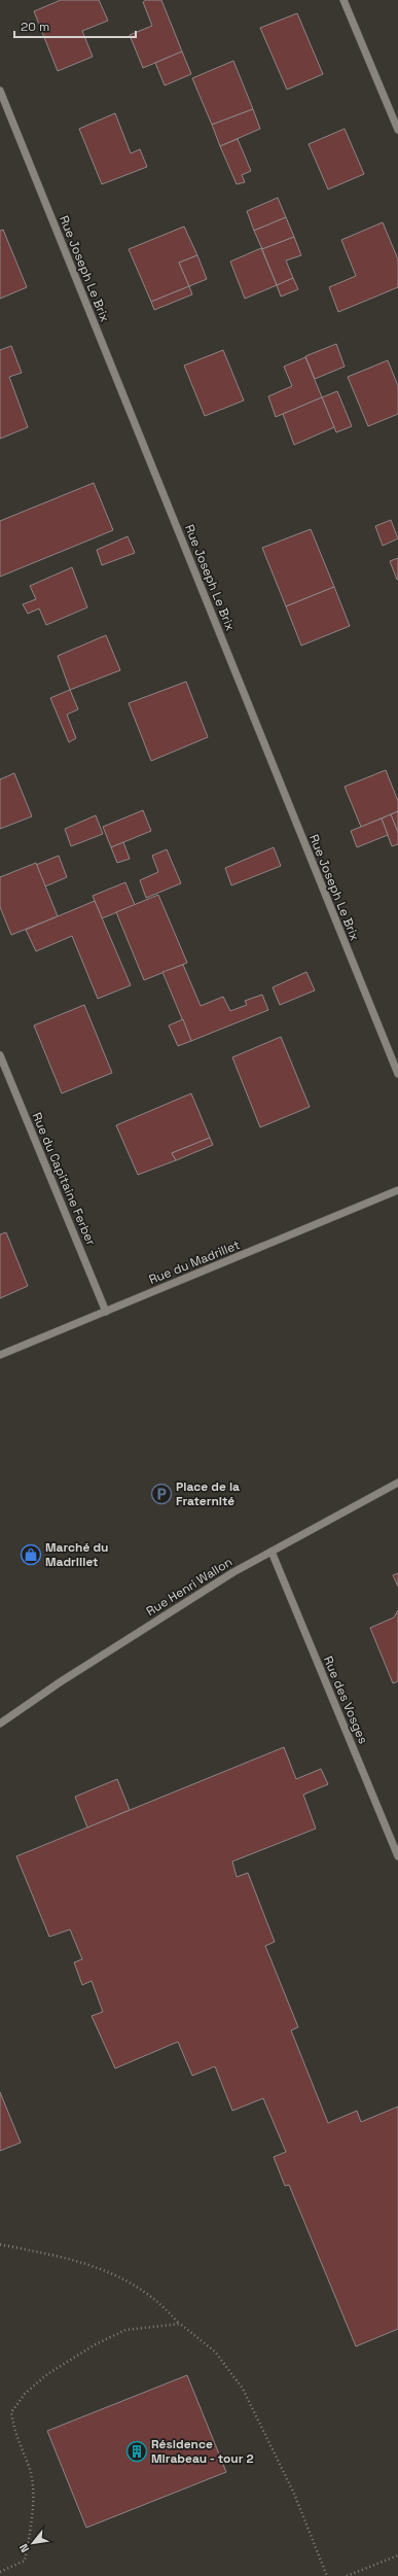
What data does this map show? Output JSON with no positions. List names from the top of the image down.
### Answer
{
  "streets": {
    "street": [
      "Rue Joseph Le Brix",
      "Rue du Capitaine Ferber",
      "Rue du Madrillet",
      "Rue Henri Wallon",
      "Rue des Vosges"
    ]
  },
  "crossings": [
    ["Rue du Capitaine Ferber", "Rue du Madrillet"],
    ["Rue Henri Wallon", "Rue des Vosges"]
  ],
  "places": {
    "parking": ["Place de la Fraternité"],
    "shop": ["Marché du Madrillet"],
    "building": ["Résidence Mirabeau - tour 2"]
  },
  "scale_bar": "20 m",
  "north": "bottom left"
}
